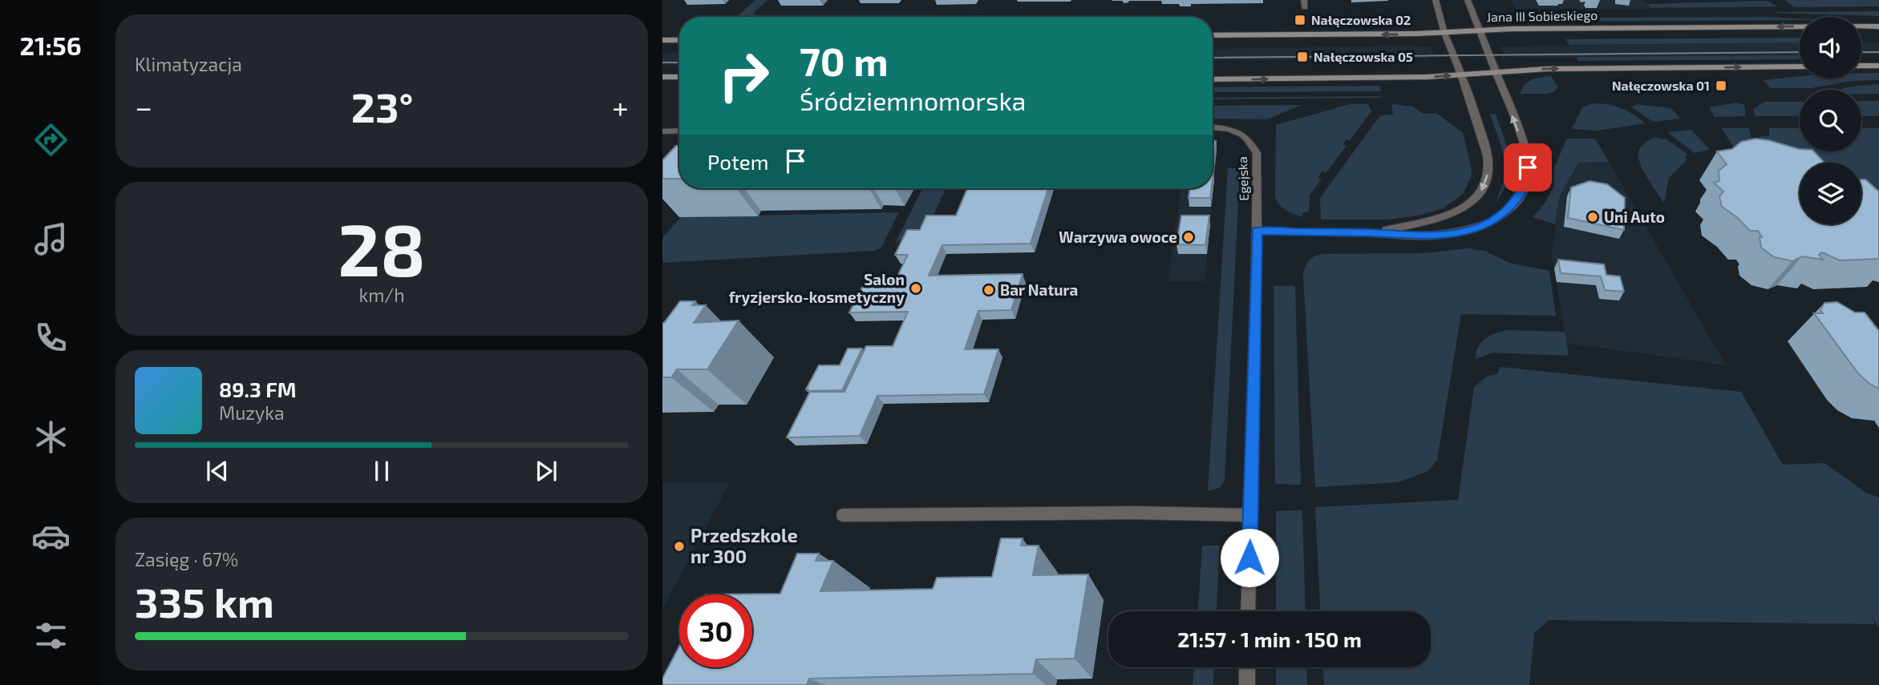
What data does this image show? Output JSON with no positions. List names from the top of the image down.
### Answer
{
  "streets": {
    "main road": ["Jana III Sobieskiego"],
    "street": ["Egejska"]
  },
  "places": {
    "transit": ["Nałęczowska 02", "Nałęczowska 05", "Nałęczowska 01"],
    "other": [
      "Uni Auto",
      "Warzywa owoce",
      "Salon fryzjersko-kosmetyczny",
      "Bar Natura",
      "Przedszkole nr 300"
    ]
  },
  "page": {
    "tabs": "21:56",
    "tile": [
      "Klimatyzacja",
      ["28", "km/h"],
      ["Zasięg · 67%", "335 km"]
    ],
    "turn": ["70 m", "Śródziemnomorska"],
    "heat": ["−", "23°", "+"],
    "then": "Potem",
    "song": ["89.3 FM", "Muzyka"],
    "limit": "30",
    "trip": "21:57 · 1 min · 150 m"
  }
}
